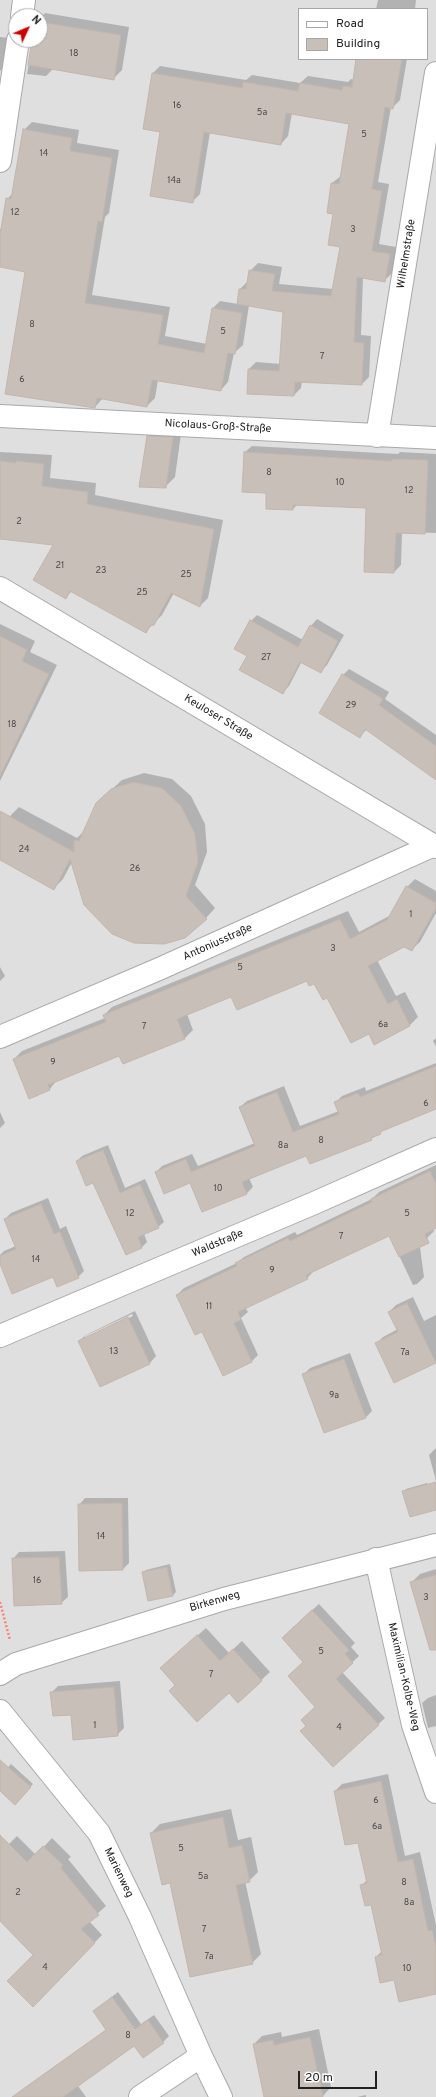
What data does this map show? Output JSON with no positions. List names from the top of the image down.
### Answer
{
  "streets": {
    "street": [
      "Wilhelmstraße",
      "Nicolaus-Groß-Straße",
      "Keuloser Straße",
      "Antoniusstraße",
      "Waldstraße",
      "Birkenweg",
      "Maximilian-Kolbe-Weg",
      "Marienweg"
    ]
  },
  "crossings": [
    ["Wilhelmstraße", "Nicolaus-Groß-Straße"],
    ["Keuloser Straße", "Antoniusstraße"],
    ["Birkenweg", "Maximilian-Kolbe-Weg"]
  ],
  "house_numbers": [
    "18",
    "16",
    "5a",
    "5",
    "14",
    "14a",
    "12",
    "3",
    "8",
    "5",
    "7",
    "6",
    "8",
    "10",
    "12",
    "2",
    "21",
    "23",
    "25",
    "25",
    "27",
    "29",
    "18",
    "24",
    "26",
    "1",
    "3",
    "5",
    "6a",
    "7",
    "9",
    "6",
    "8",
    "8a",
    "10",
    "12",
    "5",
    "7",
    "14",
    "9",
    "11",
    "13",
    "7a",
    "9a",
    "14",
    "16",
    "3",
    "5",
    "7",
    "1",
    "4",
    "6",
    "6a",
    "5",
    "5a",
    "8",
    "2",
    "8a",
    "7",
    "7a",
    "4",
    "10",
    "8"
  ],
  "legend": ["Road", "Building"],
  "scale_bar": "20 m",
  "north": "top right"
}
